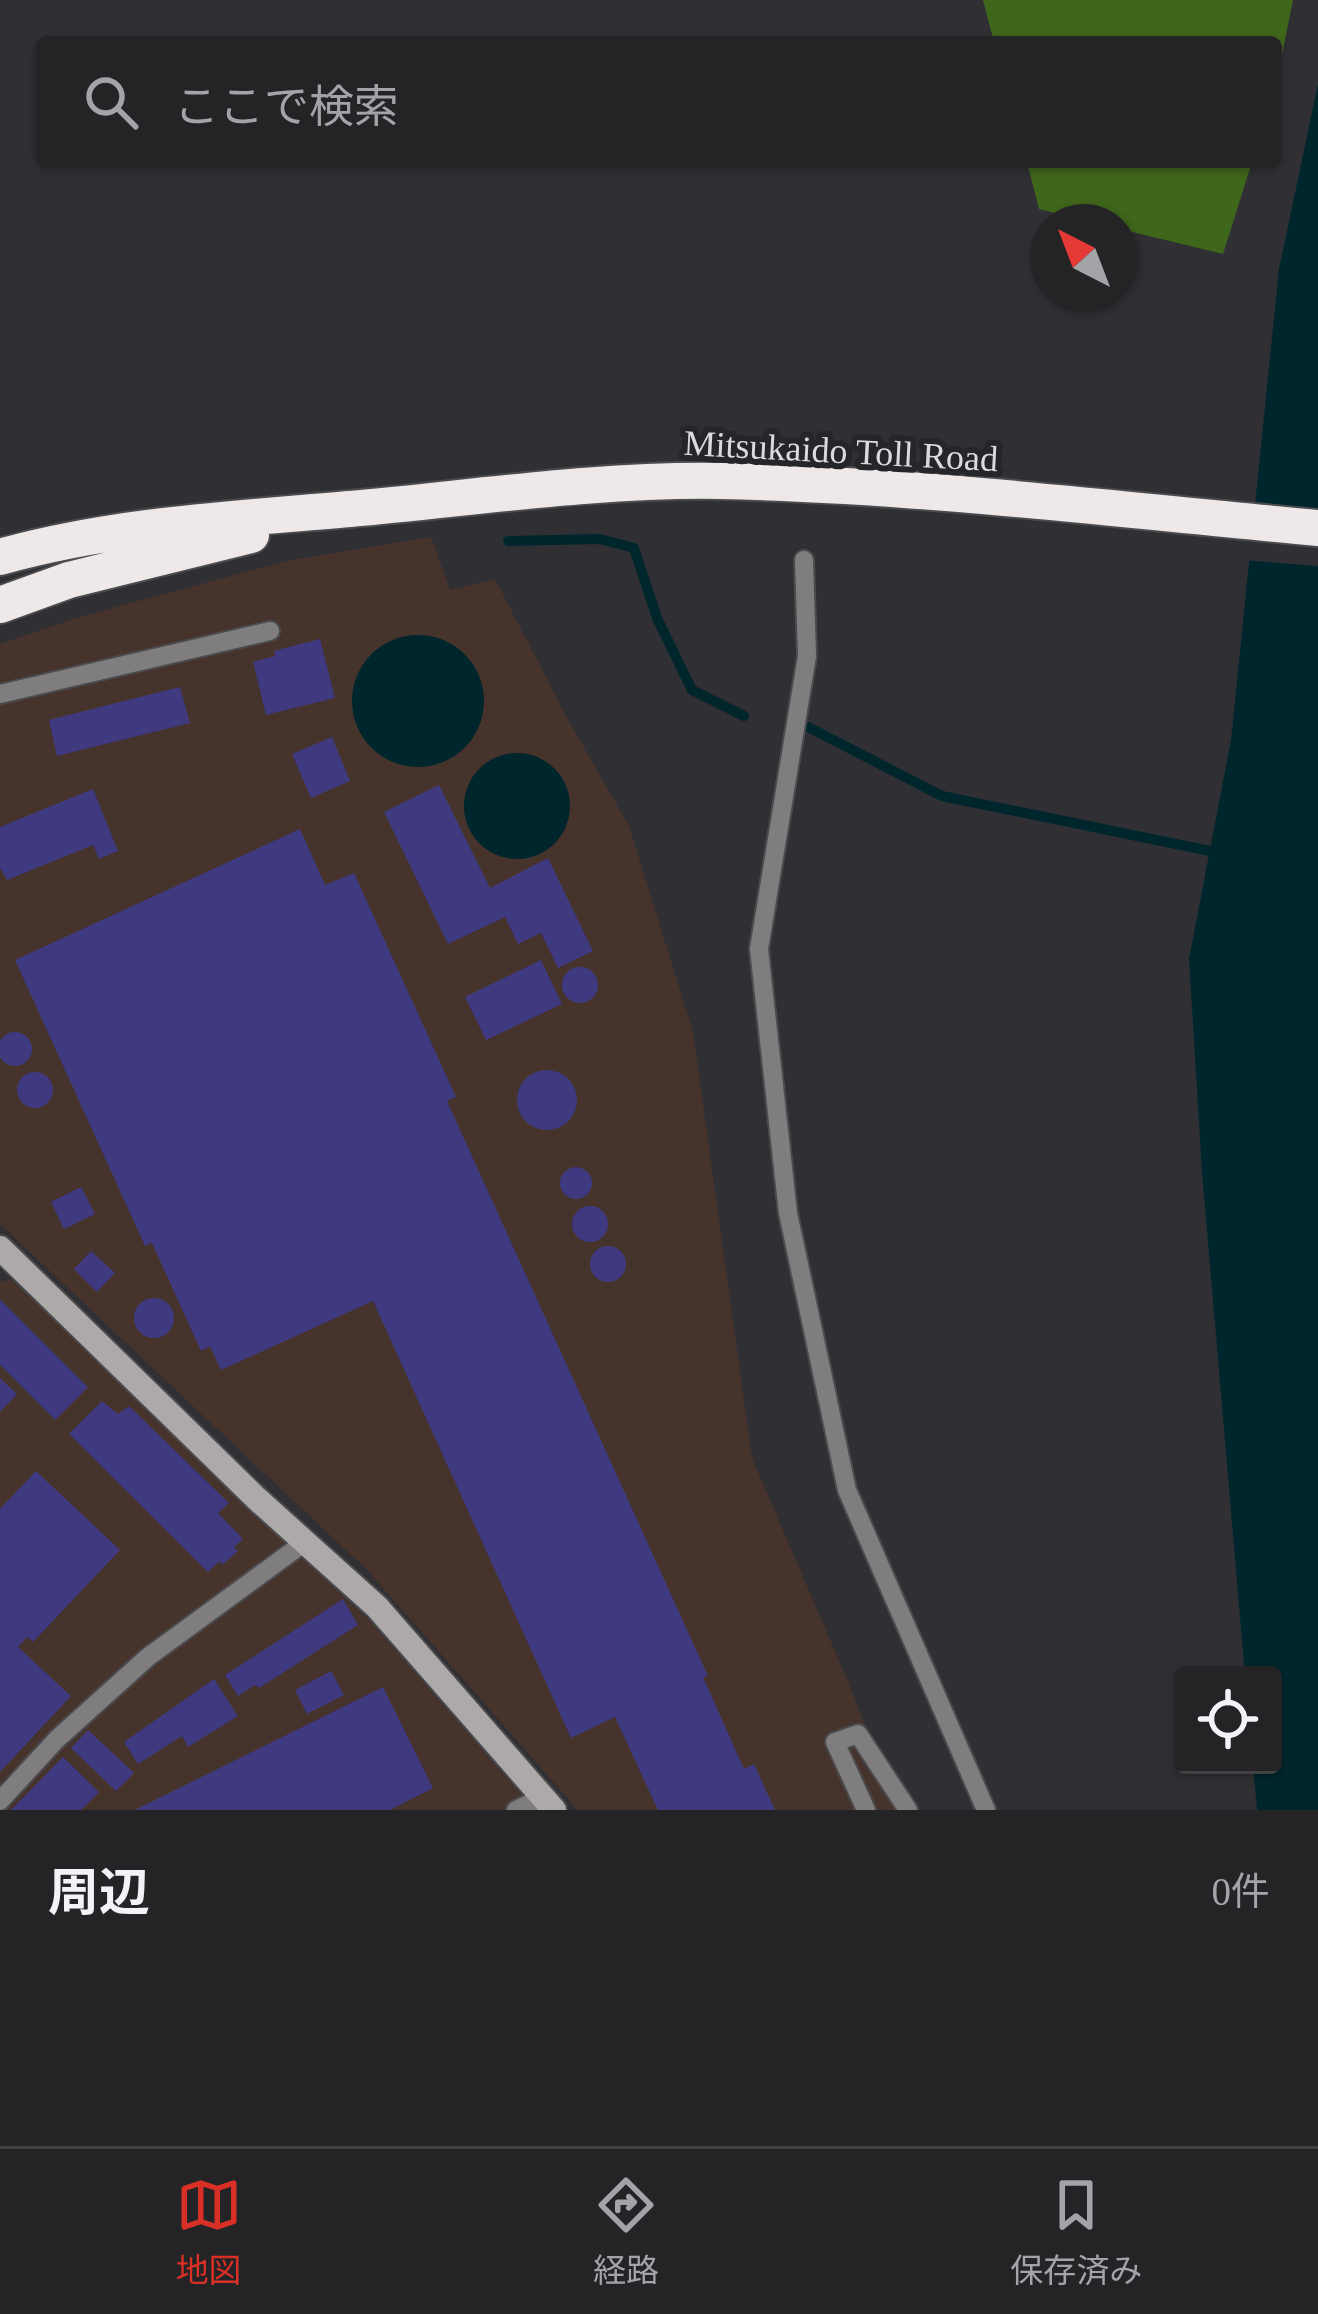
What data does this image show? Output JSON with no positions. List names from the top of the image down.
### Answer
{
  "streets": {
    "highway": ["Mitsukaido Toll Road"]
  },
  "north": "top left",
  "page": {
    "search": "ここで検索",
    "heading": ["周辺", "0件"],
    "nav": ["地図", "経路", "保存済み"]
  }
}
